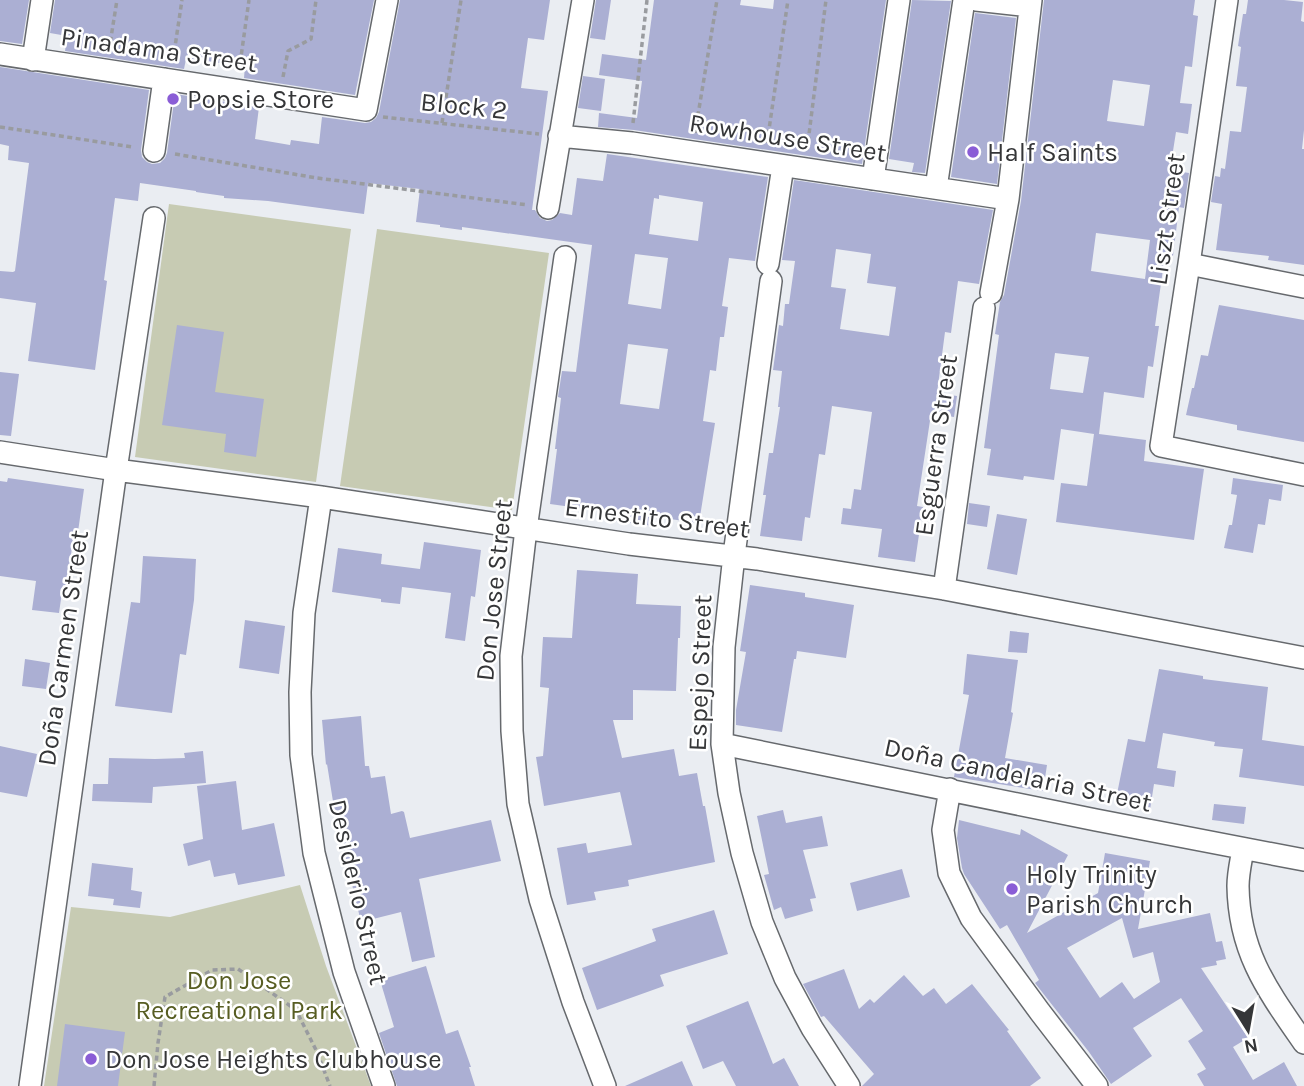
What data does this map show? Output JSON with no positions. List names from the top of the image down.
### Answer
{
  "streets": {
    "street": [
      "Pinadama Street",
      "Rowhouse Street",
      "Liszt Street",
      "Esguerra Street",
      "Ernestito Street",
      "Don Jose Street",
      "Doña Carmen Street",
      "Espejo Street",
      "Doña Candelaria Street",
      "Desiderio Street"
    ],
    "path": ["Block 2"]
  },
  "crossings": [
    ["Pinadama Street", "Block 2"],
    ["Block 2", "Rowhouse Street"],
    ["Rowhouse Street", "Esguerra Street"],
    ["Rowhouse Street", "Espejo Street"],
    ["Esguerra Street", "Ernestito Street"],
    ["Ernestito Street", "Don Jose Street"],
    ["Ernestito Street", "Doña Carmen Street"],
    ["Ernestito Street", "Espejo Street"],
    ["Ernestito Street", "Desiderio Street"],
    ["Espejo Street", "Doña Candelaria Street"]
  ],
  "parks": ["Don Jose Recreational Park"],
  "places": [
    "Popsie Store",
    "Half Saints",
    "Holy Trinity Parish Church",
    "Don Jose Heights Clubhouse"
  ],
  "north": "bottom"
}
